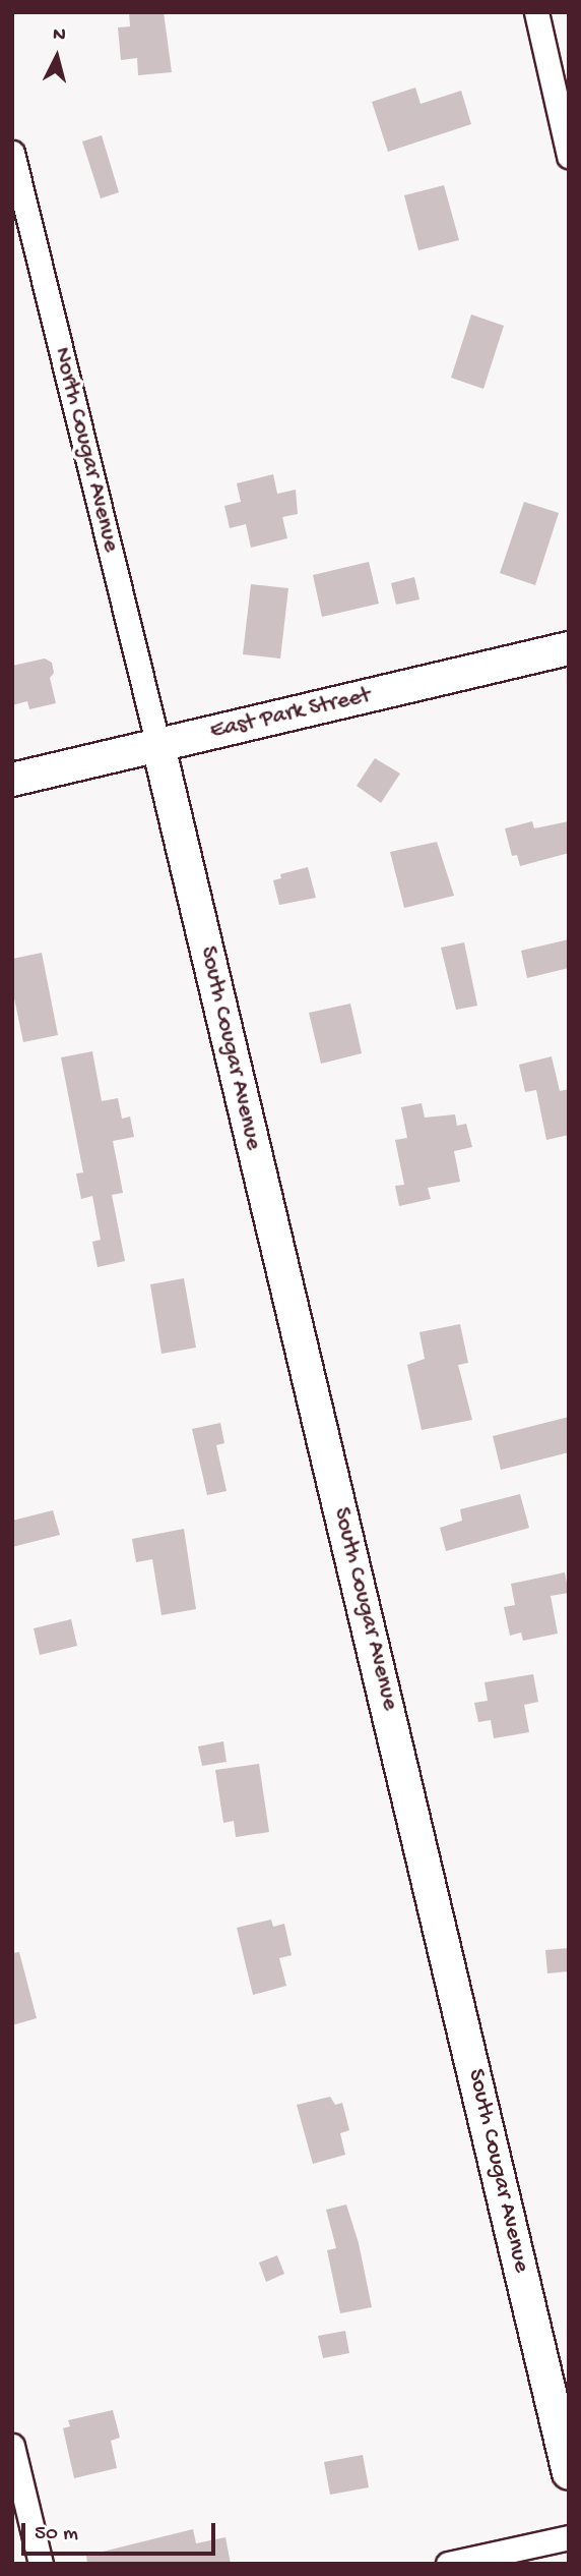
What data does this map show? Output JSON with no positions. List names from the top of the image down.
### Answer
{
  "streets": {
    "street": ["North Cougar Avenue", "East Park Street", "South Cougar Avenue"]
  },
  "crossings": [
    ["North Cougar Avenue", "East Park Street"],
    ["North Cougar Avenue", "South Cougar Avenue"],
    ["East Park Street", "South Cougar Avenue"]
  ],
  "scale_bar": "50 m",
  "north": "top"
}
